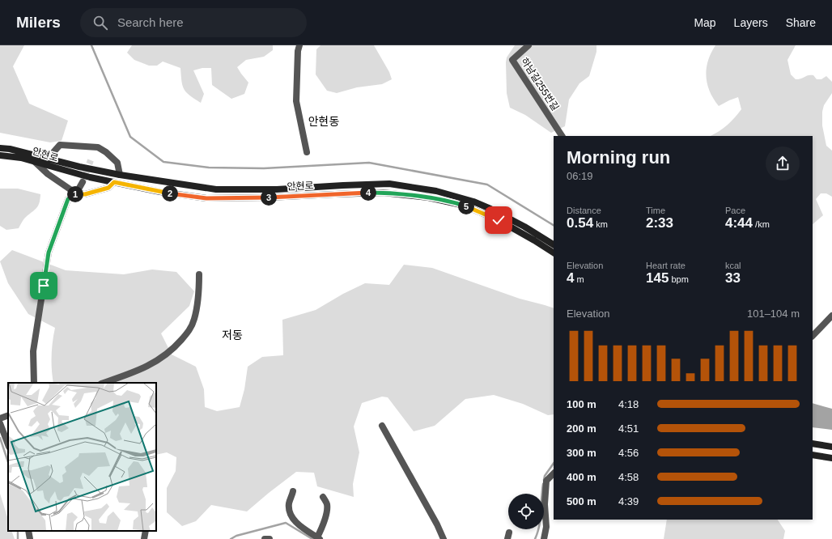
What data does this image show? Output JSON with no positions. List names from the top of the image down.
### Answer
{
  "streets": {
    "street": ["하남길255번길", "안현로"]
  },
  "districts": ["안현동", "저동"],
  "page": {
    "header": "Milers",
    "search": "Search here",
    "nav": ["Map", "Layers", "Share"],
    "heading": ["Morning run", "06:19"],
    "pins": [
      "4",
      "2",
      "1",
      "3",
      "5"
    ],
    "stats": [
      ["Distance", "0.54 km"],
      ["Time", "2:33"],
      ["Pace", "4:44 /km"],
      ["Elevation", "4 m"],
      ["Heart rate", "145 bpm"],
      ["kcal", "33"]
    ],
    "chart": ["Elevation", "101–104 m"],
    "list": [
      {
        "name": "100 m",
        "note": "4:18"
      },
      {
        "name": "200 m",
        "note": "4:51"
      },
      {
        "name": "300 m",
        "note": "4:56"
      },
      {
        "name": "400 m",
        "note": "4:58"
      },
      {
        "name": "500 m",
        "note": "4:39"
      }
    ]
  }
}
